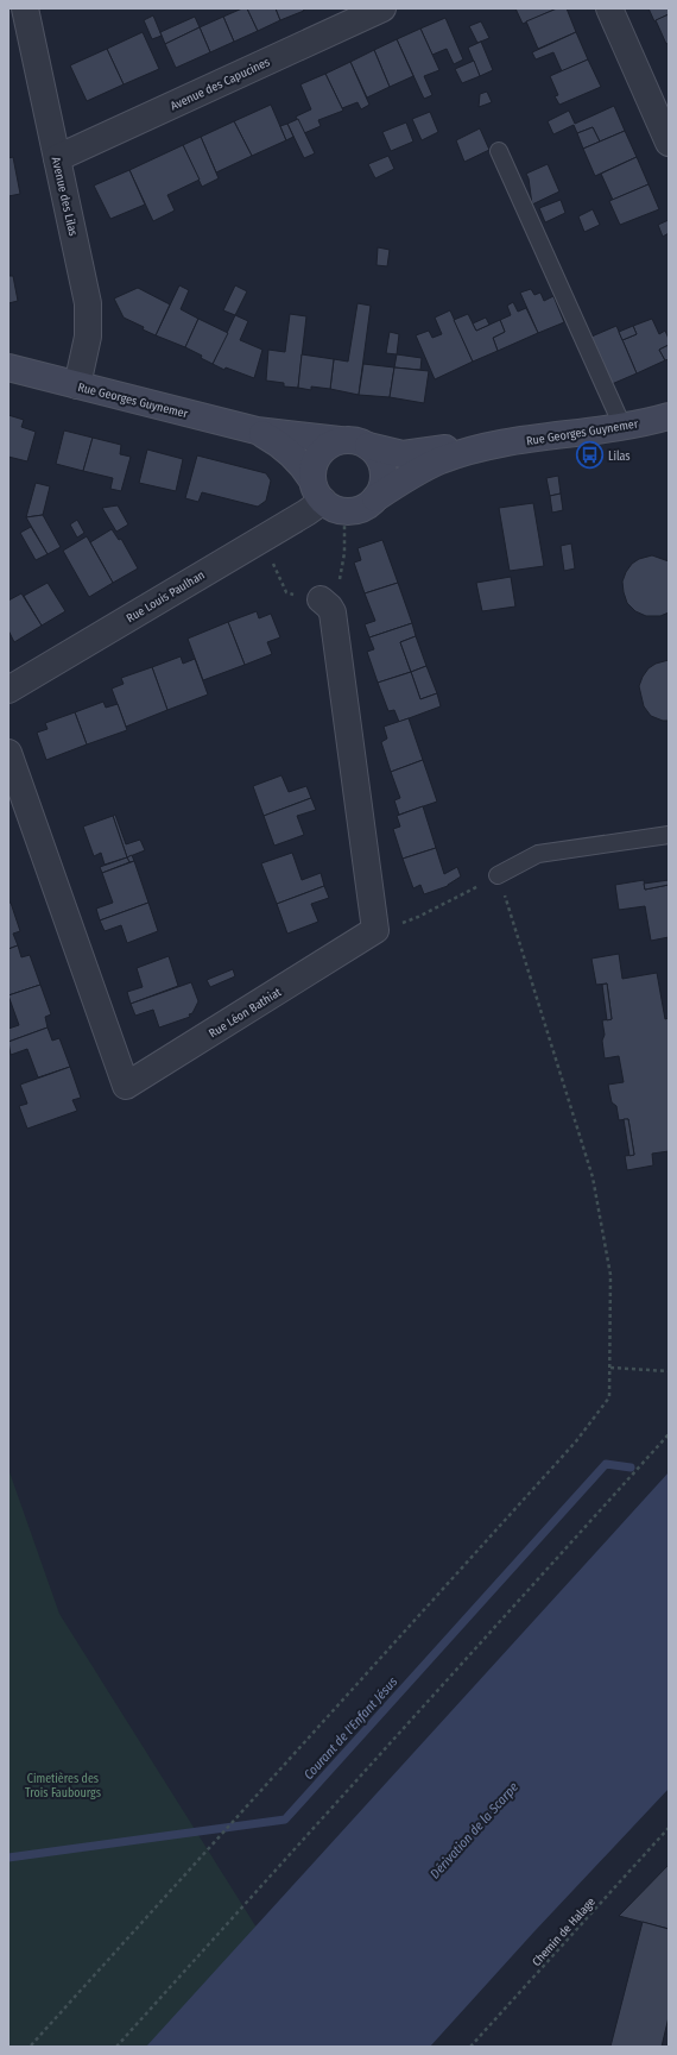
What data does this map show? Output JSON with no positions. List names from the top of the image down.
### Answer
{
  "streets": {
    "main road": ["Rue Georges Guynemer"],
    "street": [
      "Avenue des Capucines",
      "Avenue des Lilas",
      "Rue Louis Paulhan",
      "Rue Léon Bathiat"
    ],
    "path": ["Chemin de Halage"]
  },
  "crossings": [
    ["Avenue des Capucines", "Avenue des Lilas"],
    ["Avenue des Lilas", "Rue Georges Guynemer"],
    ["Rue Georges Guynemer", "Rue Louis Paulhan"]
  ],
  "water": ["Courant de l'Enfant Jésus", "Dérivation de la Scarpe"],
  "parks": ["Cimetières des Trois Faubourgs"],
  "places": {
    "bus stop": ["Lilas"]
  }
}
